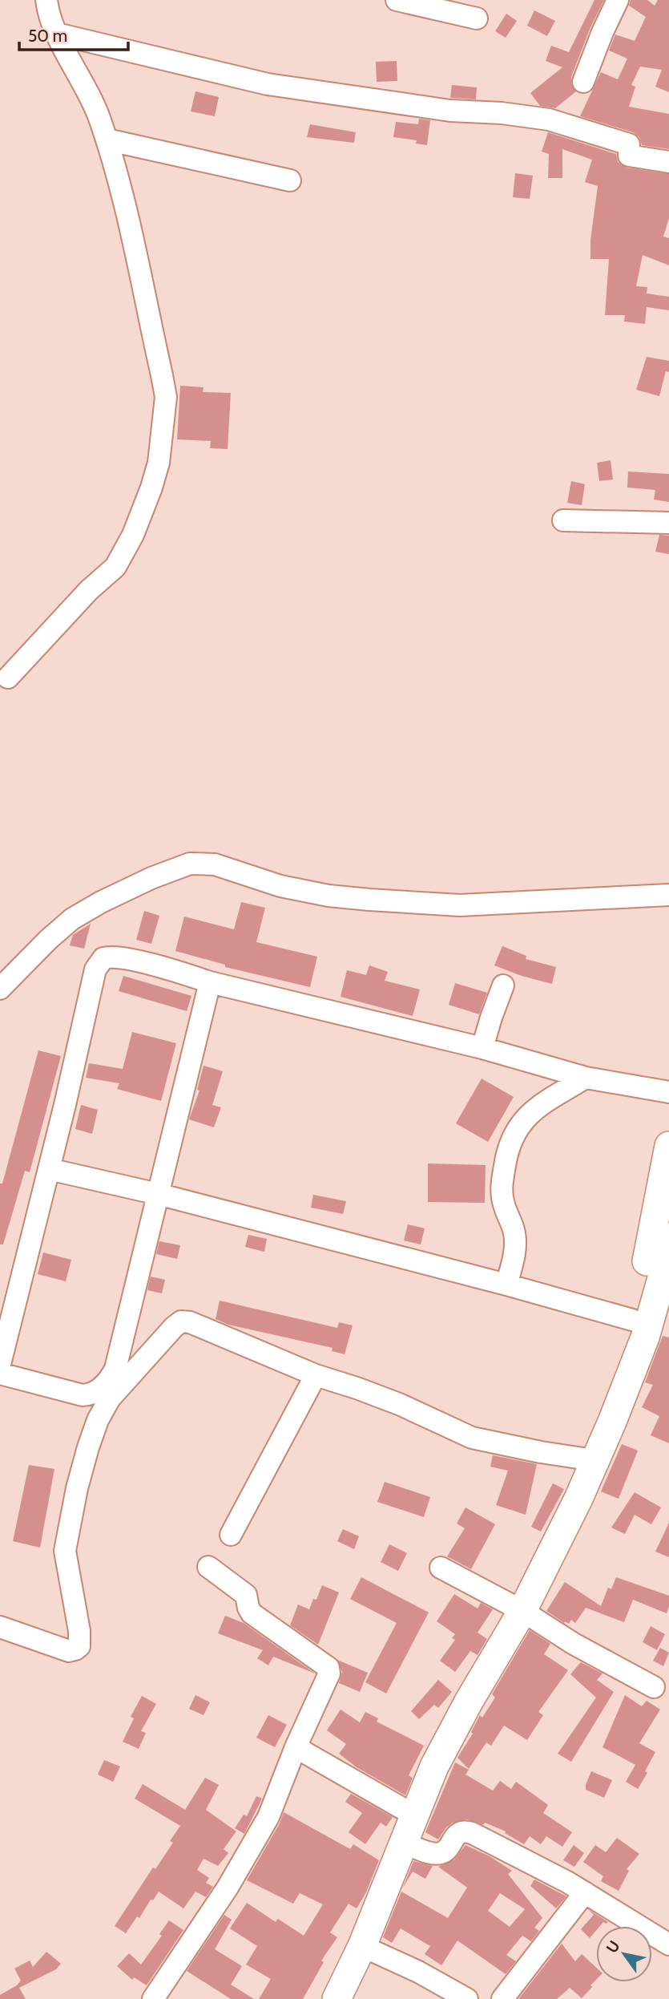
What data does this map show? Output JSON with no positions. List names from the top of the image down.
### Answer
{
  "scale_bar": "50 m",
  "north": "top left"
}
